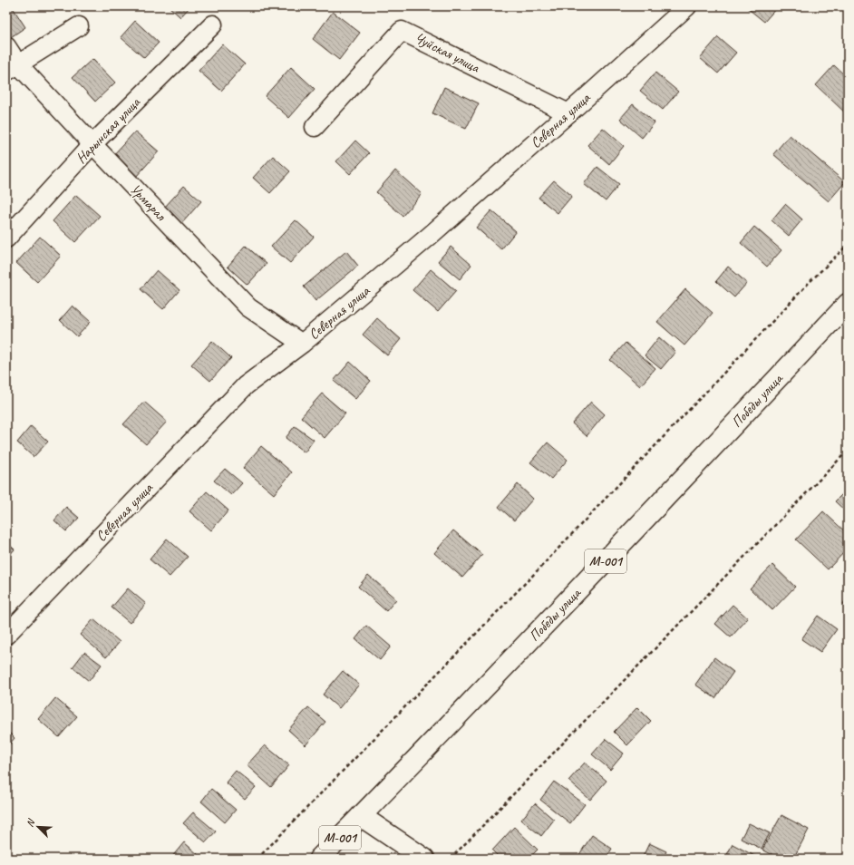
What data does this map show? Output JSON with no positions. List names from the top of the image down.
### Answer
{
  "streets": {
    "main road": ["Победы улица", "М-001"],
    "street": [
      "Чуйская улица",
      "Северная улица",
      "Нарынская улица",
      "Урмарал"
    ]
  },
  "crossings": [
    ["Чуйская улица", "Северная улица"],
    ["Северная улица", "Урмарал"],
    ["Нарынская улица", "Урмарал"]
  ],
  "north": "top left"
}
